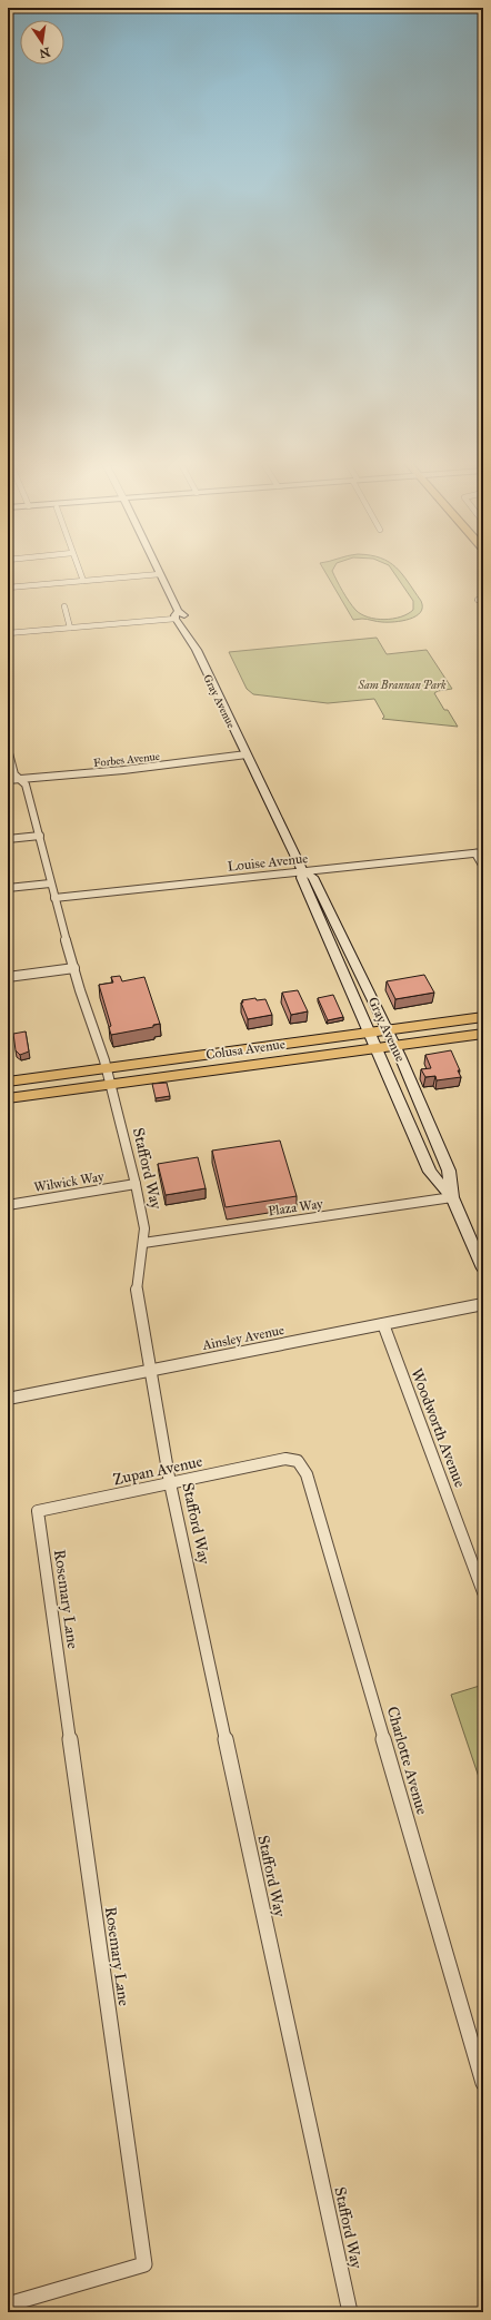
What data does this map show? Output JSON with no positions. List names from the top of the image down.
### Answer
{
  "streets": {
    "highway": ["Colusa Avenue"],
    "main road": ["Gray Avenue"],
    "street": [
      "Forbes Avenue",
      "Louise Avenue",
      "Stafford Way",
      "Wilwick Way",
      "Plaza Way",
      "Ainsley Avenue",
      "Woodworth Avenue",
      "Zupan Avenue",
      "Rosemary Lane",
      "Charlotte Avenue"
    ]
  },
  "crossings": [
    ["Gray Avenue", "Forbes Avenue"],
    ["Gray Avenue", "Louise Avenue"],
    ["Gray Avenue", "Colusa Avenue"],
    ["Gray Avenue", "Plaza Way"],
    ["Forbes Avenue", "Stafford Way"],
    ["Louise Avenue", "Stafford Way"],
    ["Colusa Avenue", "Stafford Way"],
    ["Stafford Way", "Wilwick Way"],
    ["Stafford Way", "Plaza Way"],
    ["Stafford Way", "Ainsley Avenue"],
    ["Stafford Way", "Zupan Avenue"],
    ["Ainsley Avenue", "Woodworth Avenue"],
    ["Zupan Avenue", "Rosemary Lane"],
    ["Zupan Avenue", "Charlotte Avenue"]
  ],
  "parks": ["Sam Brannan Park"],
  "north": "bottom"
}
